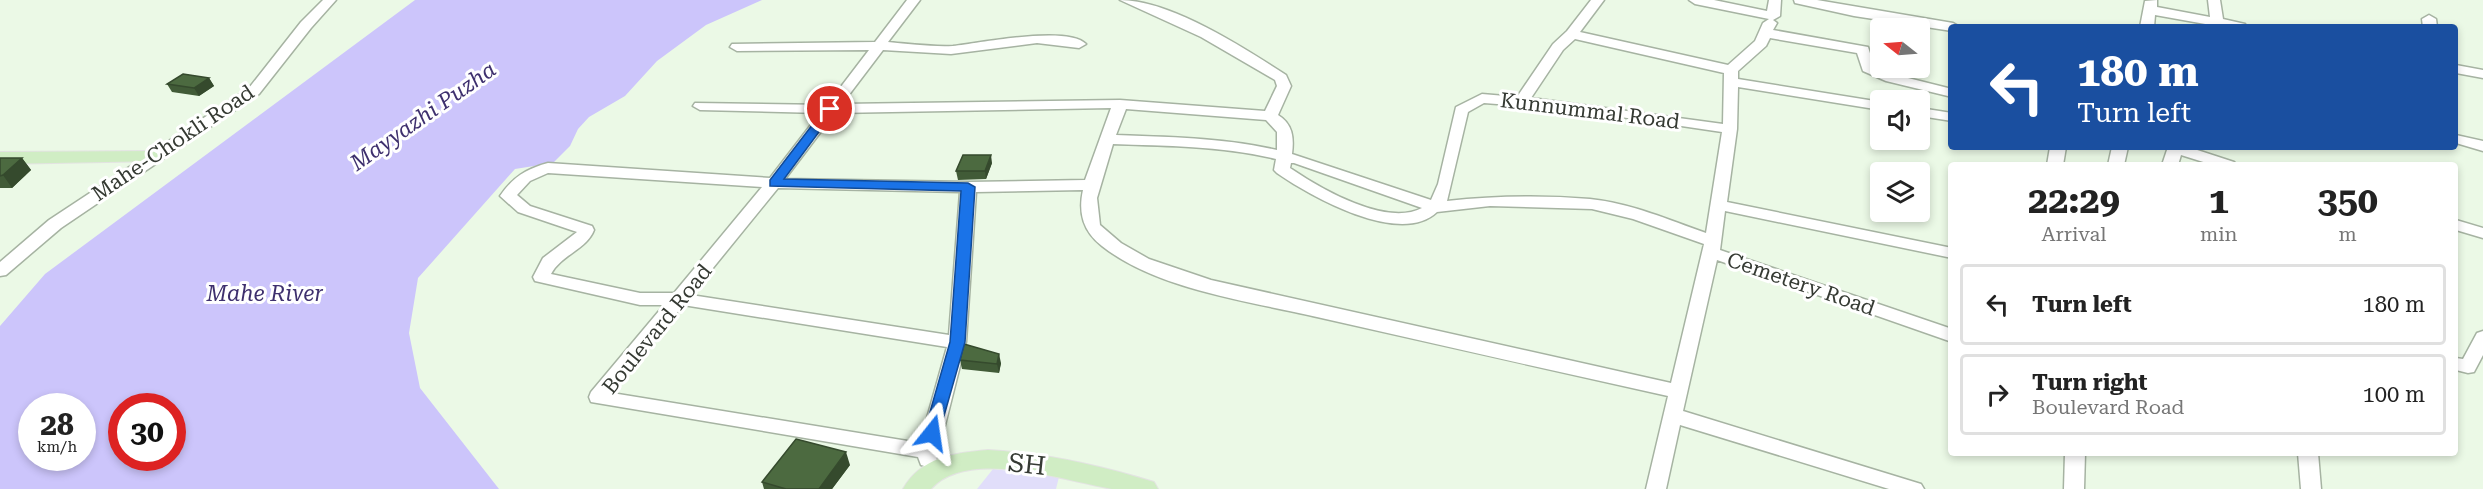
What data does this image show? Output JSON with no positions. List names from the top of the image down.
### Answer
{
  "streets": {
    "main road": ["SH"],
    "street": [
      "Kunnummal Road",
      "Mahe-Chokli Road",
      "Cemetery Road",
      "Boulevard Road"
    ]
  },
  "crossings": [
    ["Boulevard Road", "SH"]
  ],
  "water": ["Mayyazhi Puzha", "Mahe River"],
  "north": "left",
  "page": {
    "turn": ["180 m", "Turn left"],
    "eta": [
      "22:29",
      "Arrival",
      "1",
      "min",
      "350",
      "m"
    ],
    "list": [
      {
        "name": "Turn left",
        "value": "180 m"
      },
      {
        "name": "Turn right",
        "note": "Boulevard Road",
        "value": "100 m"
      }
    ],
    "speed": "28 km/h",
    "limit": "30"
  }
}
